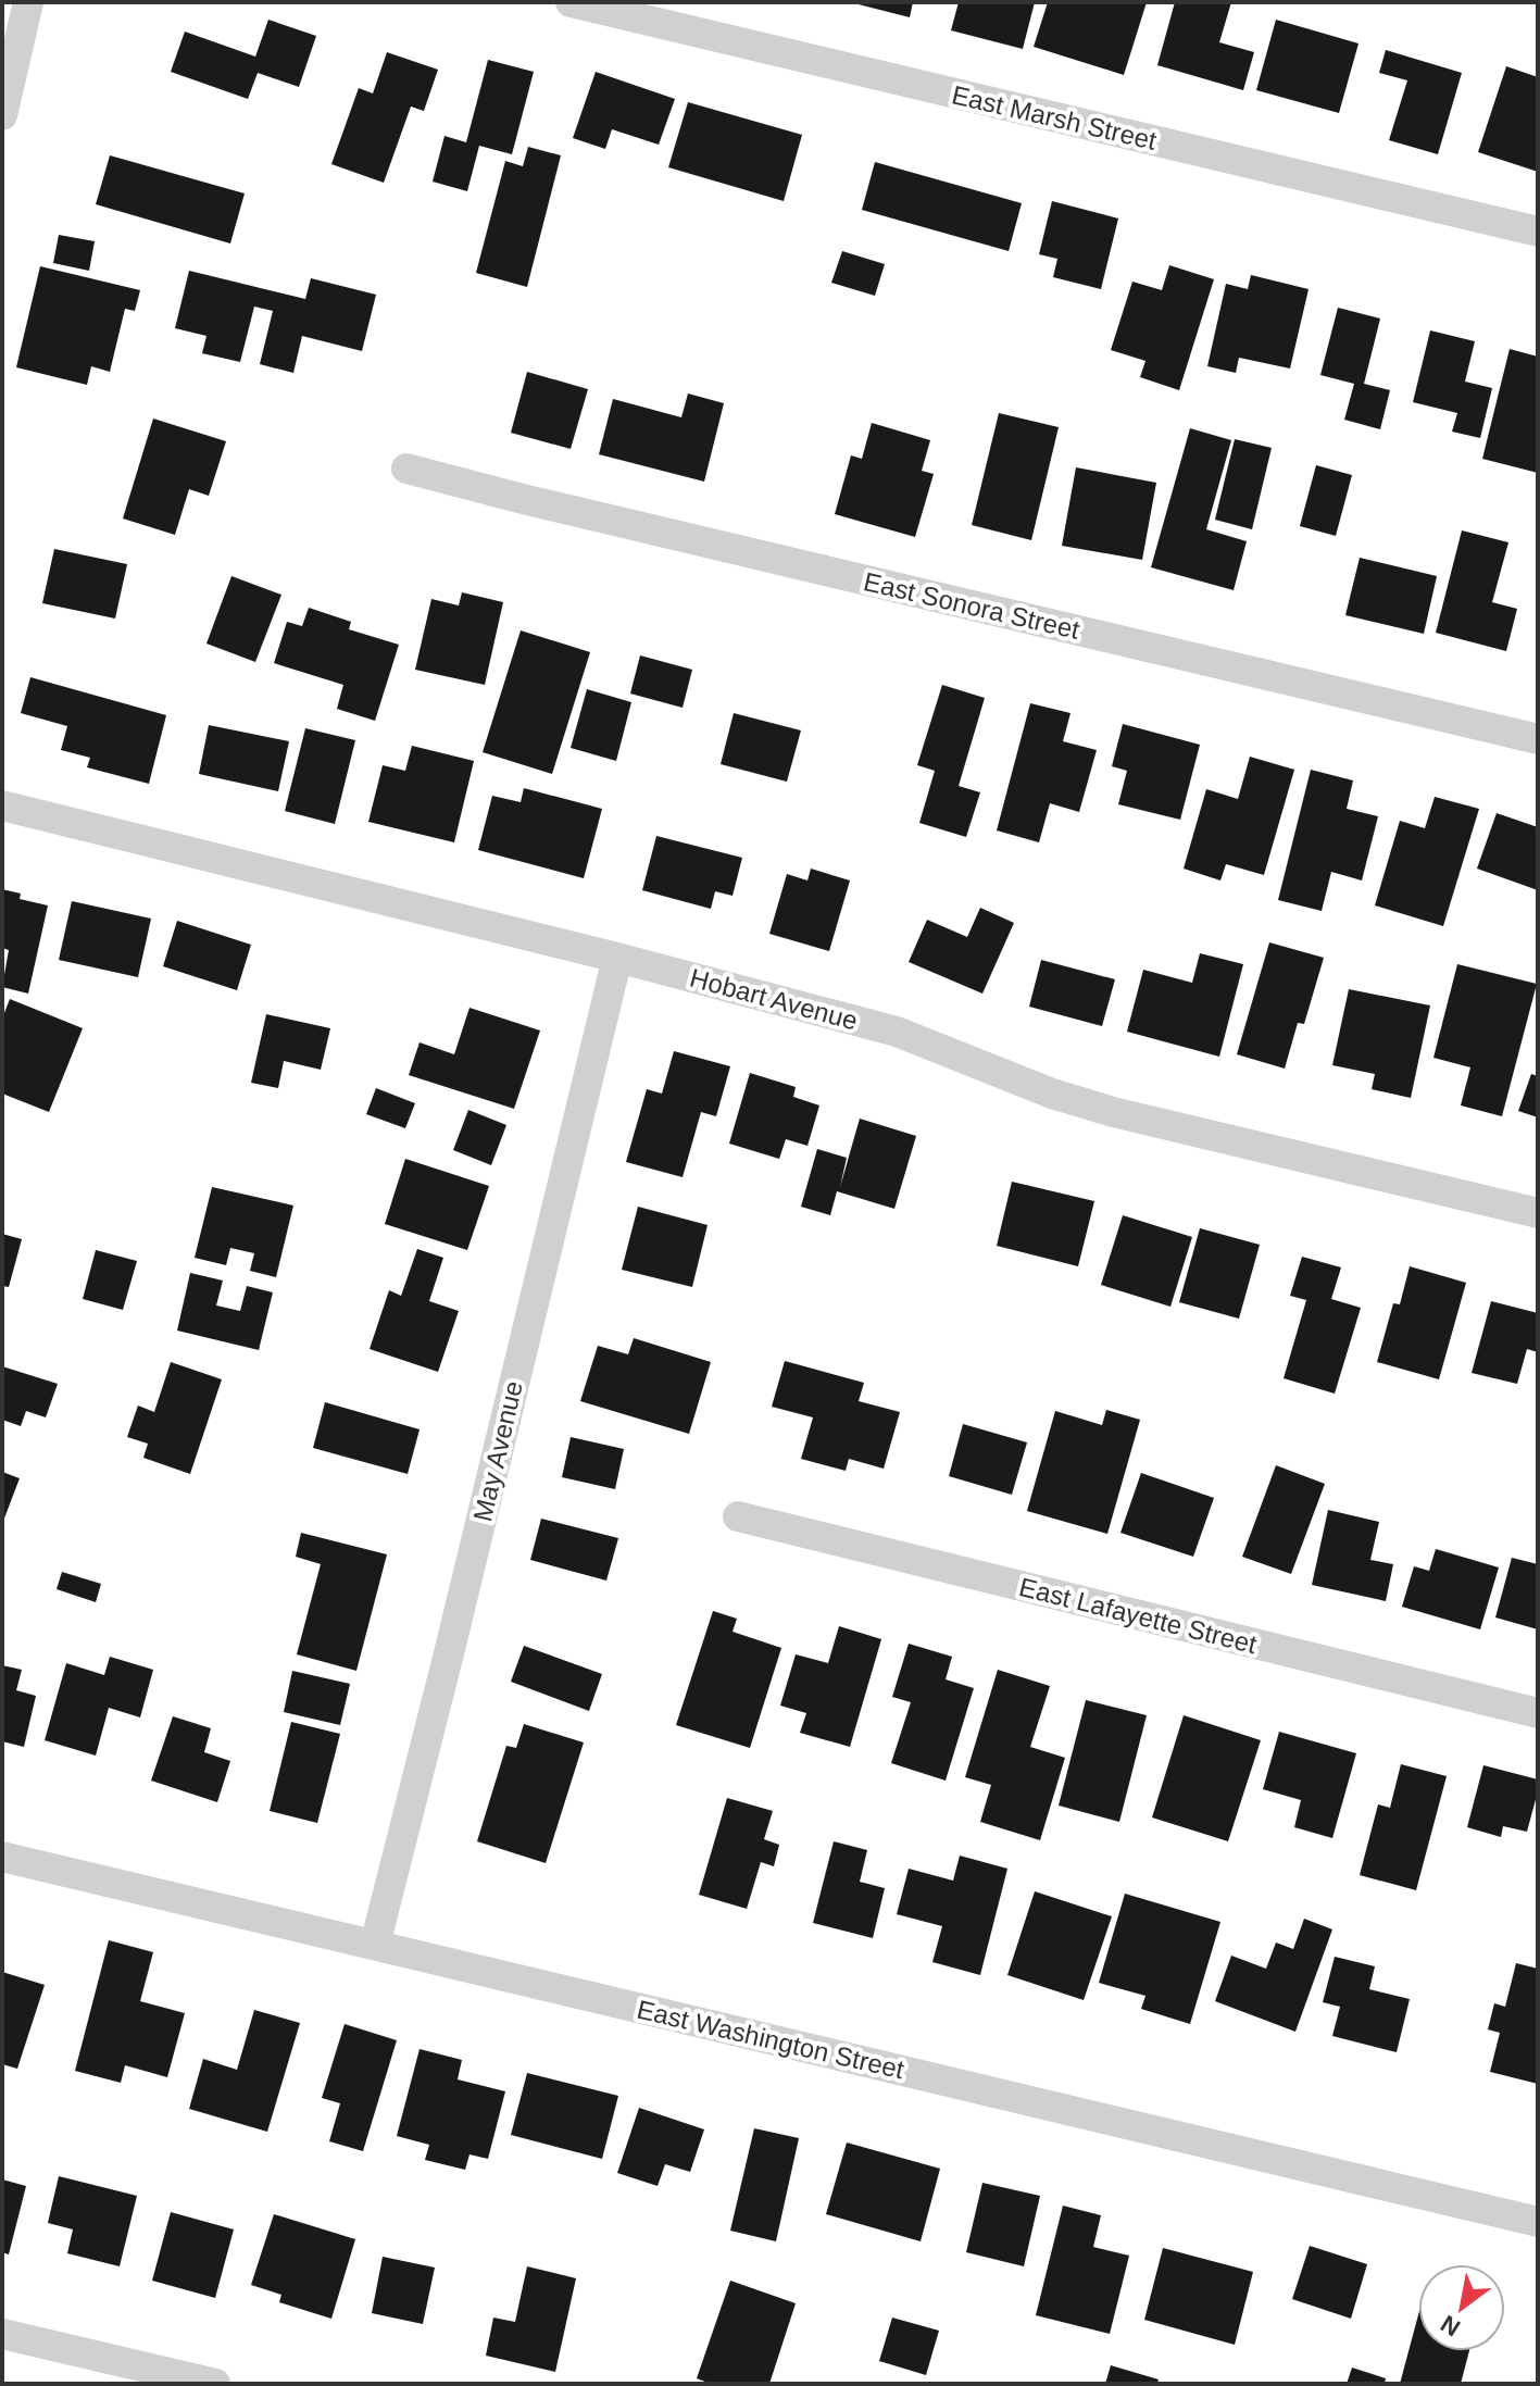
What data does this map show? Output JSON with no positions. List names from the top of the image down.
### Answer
{
  "streets": {
    "street": [
      "East Marsh Street",
      "East Sonora Street",
      "Hobart Avenue",
      "May Avenue",
      "East Lafayette Street",
      "East Washington Street"
    ]
  },
  "crossings": [
    ["Hobart Avenue", "May Avenue"],
    ["May Avenue", "East Washington Street"]
  ],
  "north": "bottom left"
}
